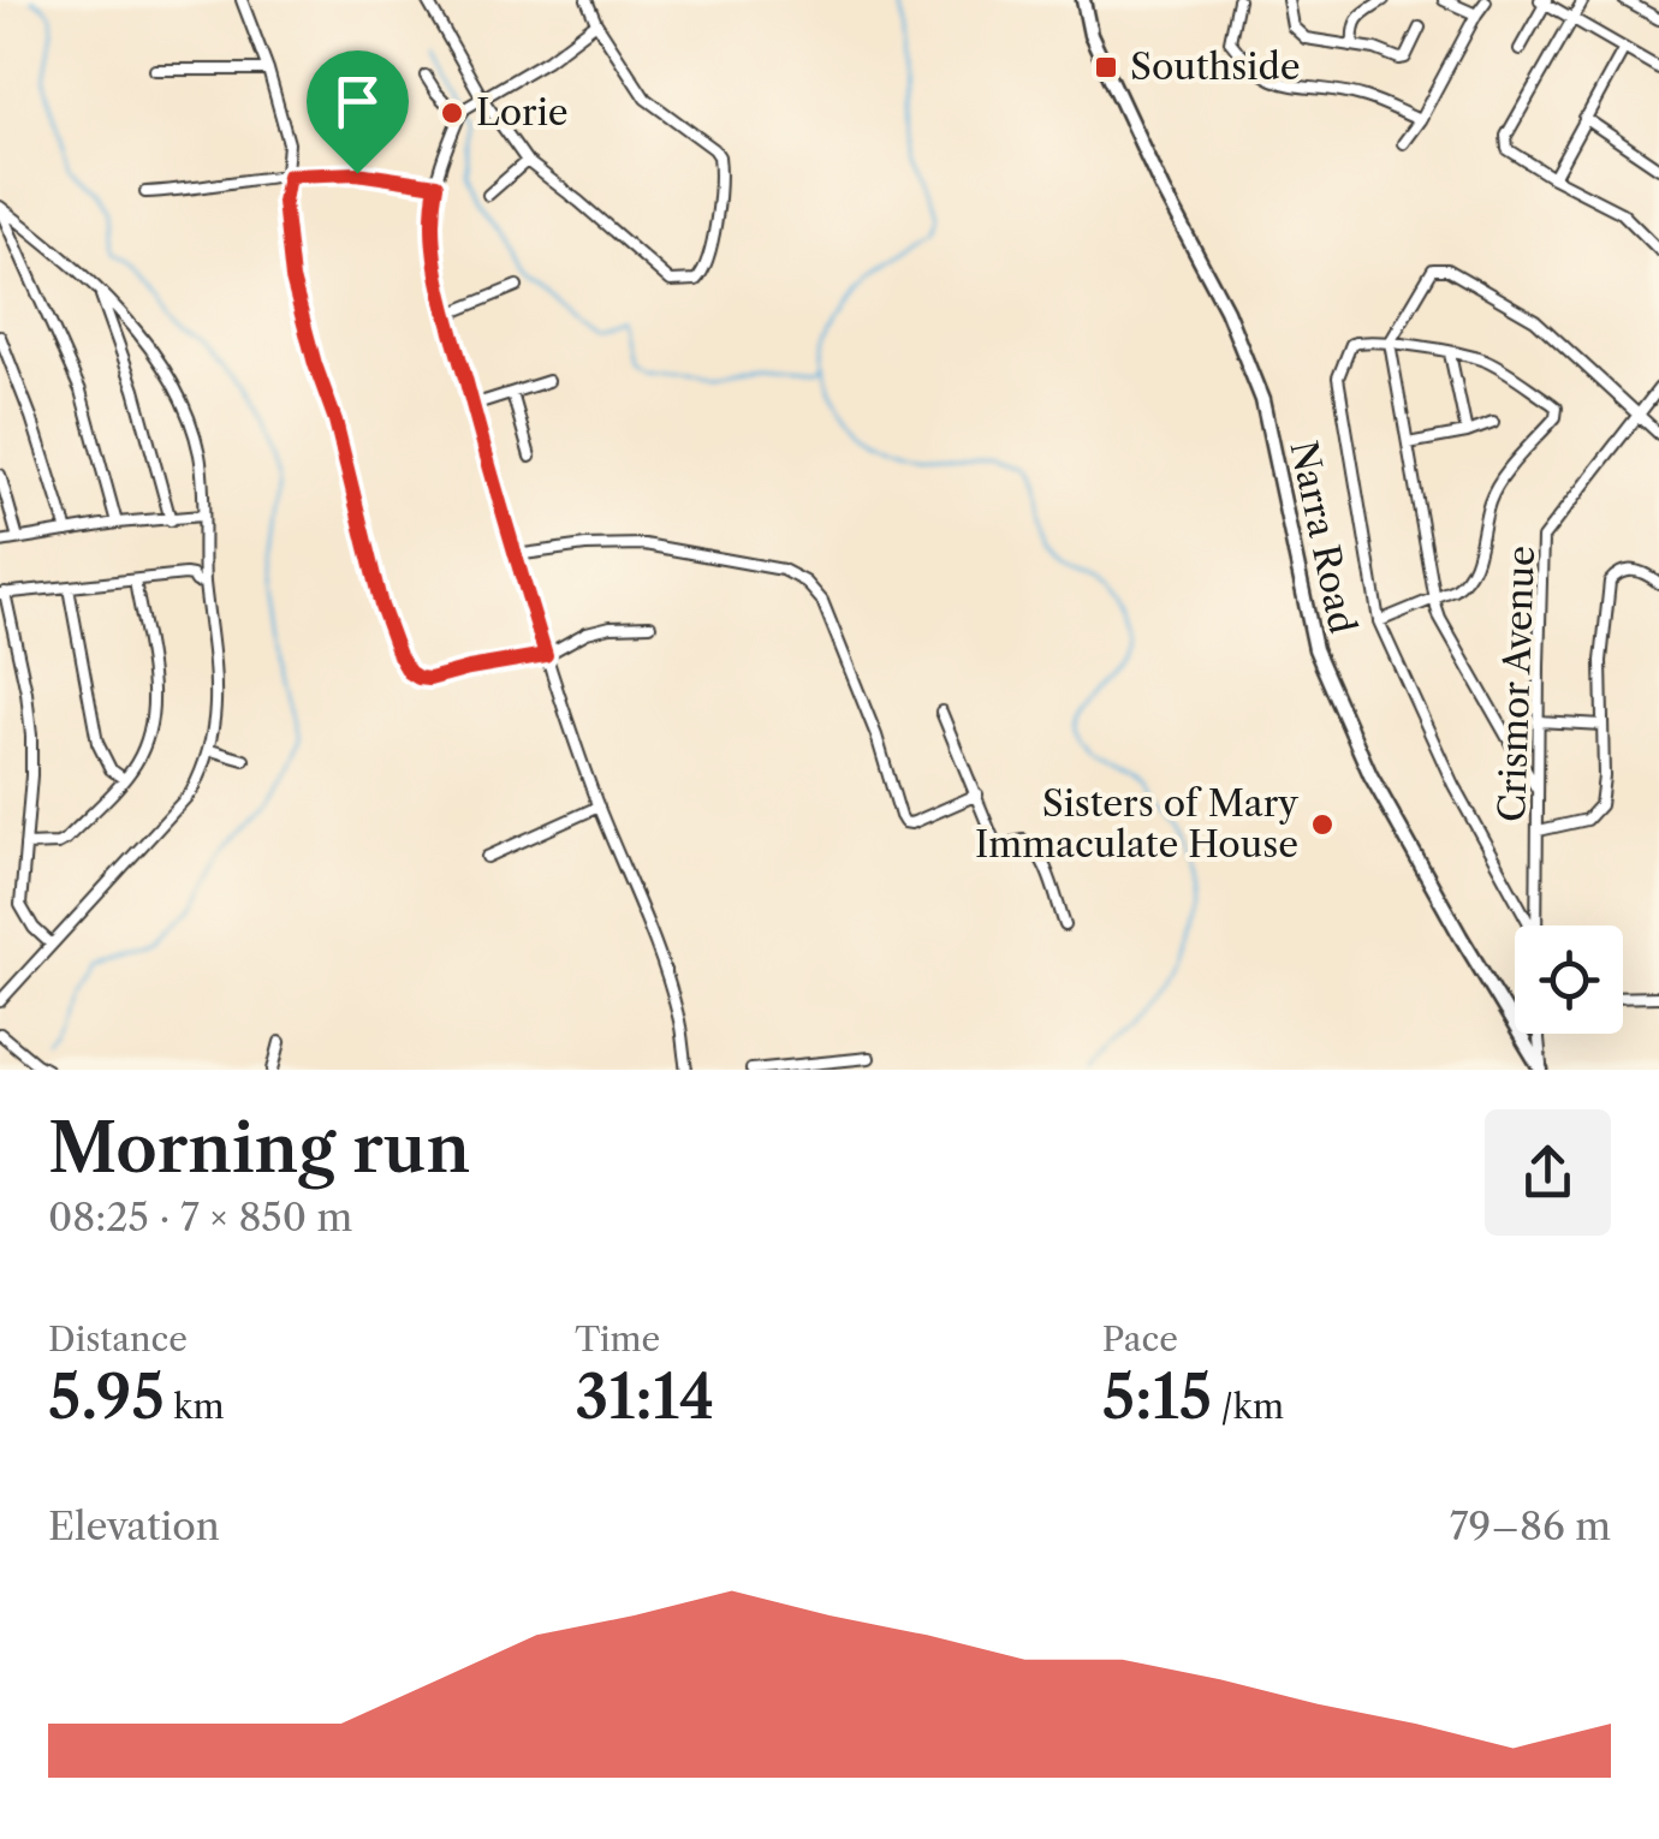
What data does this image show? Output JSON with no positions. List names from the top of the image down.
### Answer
{
  "streets": {
    "street": ["Narra Road", "Crismor Avenue"]
  },
  "places": {
    "transit": ["Southside"],
    "other": ["Lorie", "Sisters of Mary Immaculate House"]
  },
  "page": {
    "heading": ["Morning run", "08:25 · 7 × 850 m"],
    "stats": [
      ["Distance", "5.95 km"],
      ["Time", "31:14"],
      ["Pace", "5:15 /km"]
    ],
    "chart": ["Elevation", "79–86 m"]
  }
}
